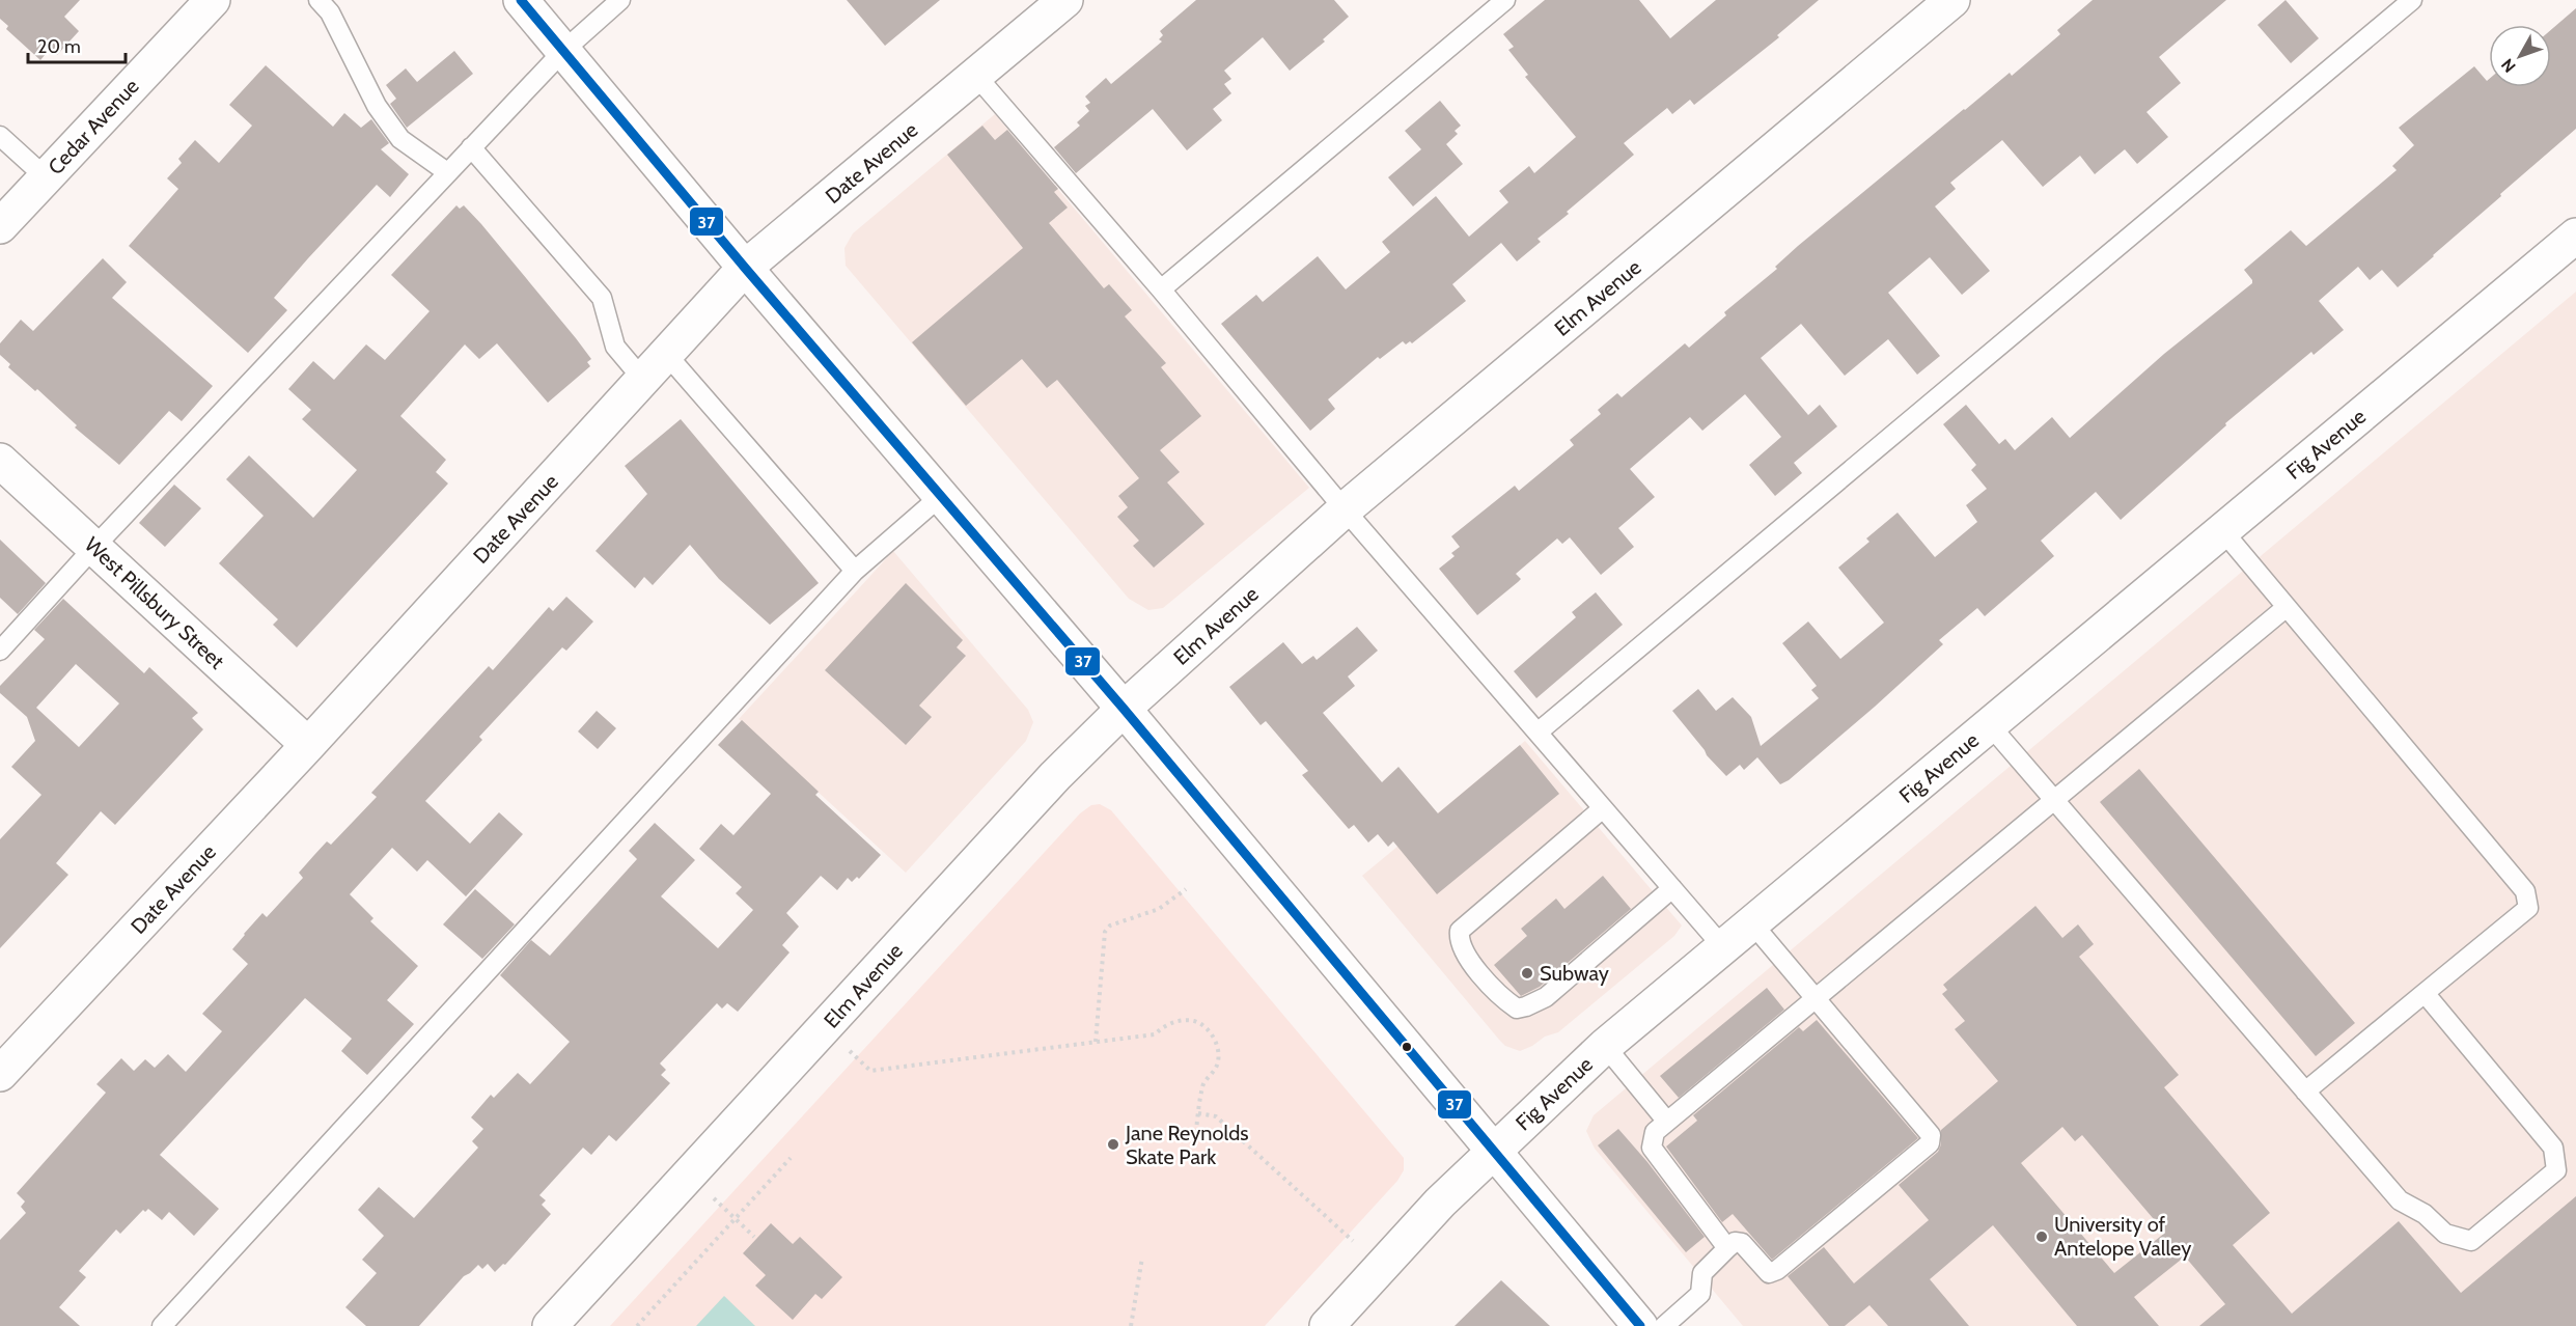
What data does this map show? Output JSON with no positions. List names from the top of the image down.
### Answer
{
  "streets": {
    "street": [
      "Cedar Avenue",
      "Date Avenue",
      "Elm Avenue",
      "Fig Avenue",
      "West Pillsbury Street"
    ]
  },
  "crossings": [
    ["Date Avenue", "West Pillsbury Street"]
  ],
  "places": ["Subway", "Jane Reynolds Skate Park", "University of Antelope Valley"],
  "lines": ["transit line 37"],
  "scale_bar": "20 m",
  "north": "bottom left"
}
